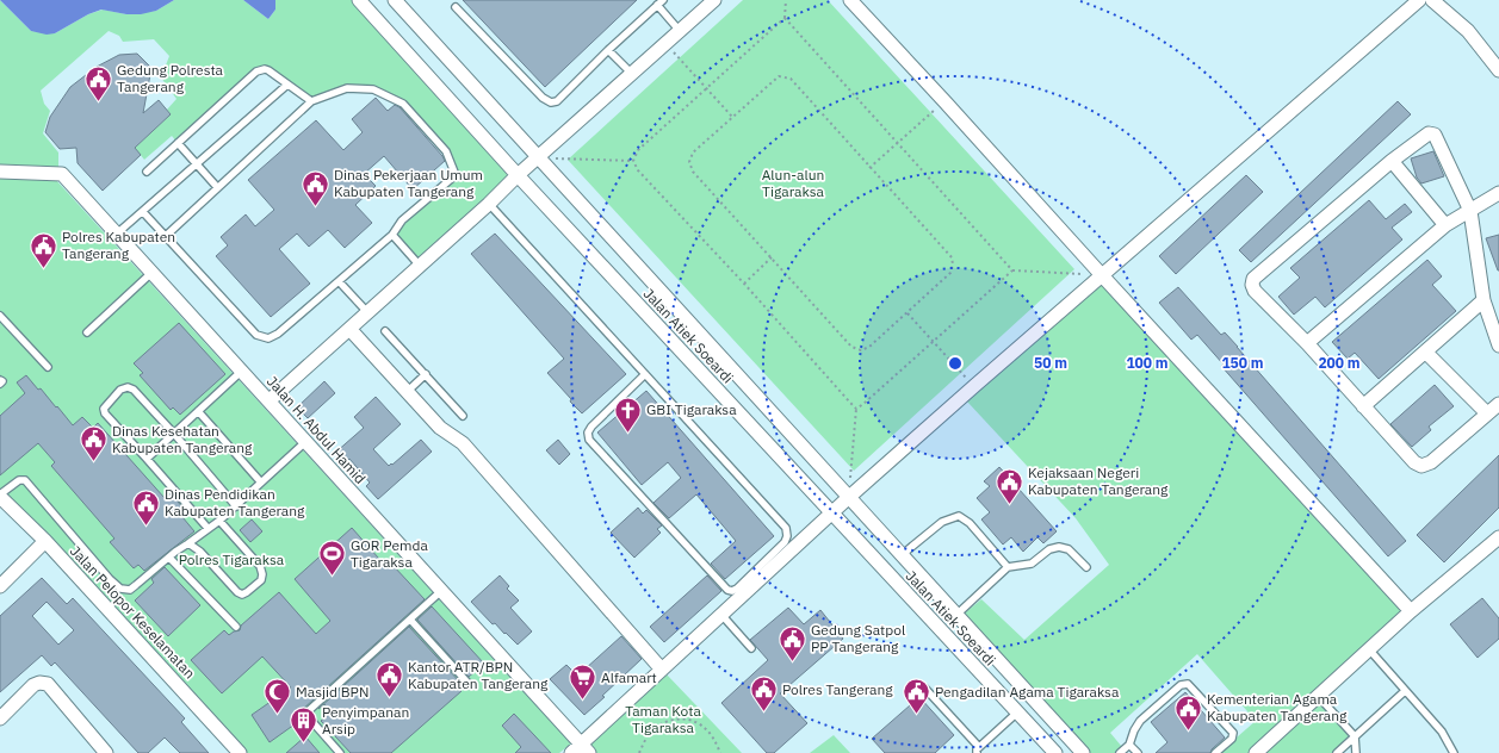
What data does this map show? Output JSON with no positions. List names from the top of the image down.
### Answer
{
  "streets": {
    "street": ["Jalan Atiek Soeardi", "Jalan H. Abdul Hamid", "Jalan Pelopor Keselamatan"]
  },
  "parks": ["Alun-alun Tigaraksa", "Polres Tigaraksa", "Taman Kota Tigaraksa"],
  "places": {
    "public building": [
      "Gedung Polresta Tangerang",
      "Dinas Pekerjaan Umum Kabupaten Tangerang",
      "Polres Kabupaten Tangerang",
      "Dinas Kesehatan Kabupaten Tangerang",
      "Kejaksaan Negeri Kabupaten Tangerang",
      "Dinas Pendidikan Kabupaten Tangerang",
      "Gedung Satpol PP Tangerang",
      "Kantor ATR/BPN Kabupaten Tangerang",
      "Polres Tangerang",
      "Pengadilan Agama Tigaraksa",
      "Kementerian Agama Kabupaten Tangerang"
    ],
    "church": ["GBI Tigaraksa"],
    "sports": ["GOR Pemda Tigaraksa"],
    "supermarket": ["Alfamart"],
    "mosque": ["Masjid BPN"],
    "building": ["Penyimpanan Arsip"]
  },
  "rings": [
    "50 m",
    "100 m",
    "150 m",
    "200 m"
  ]
}
